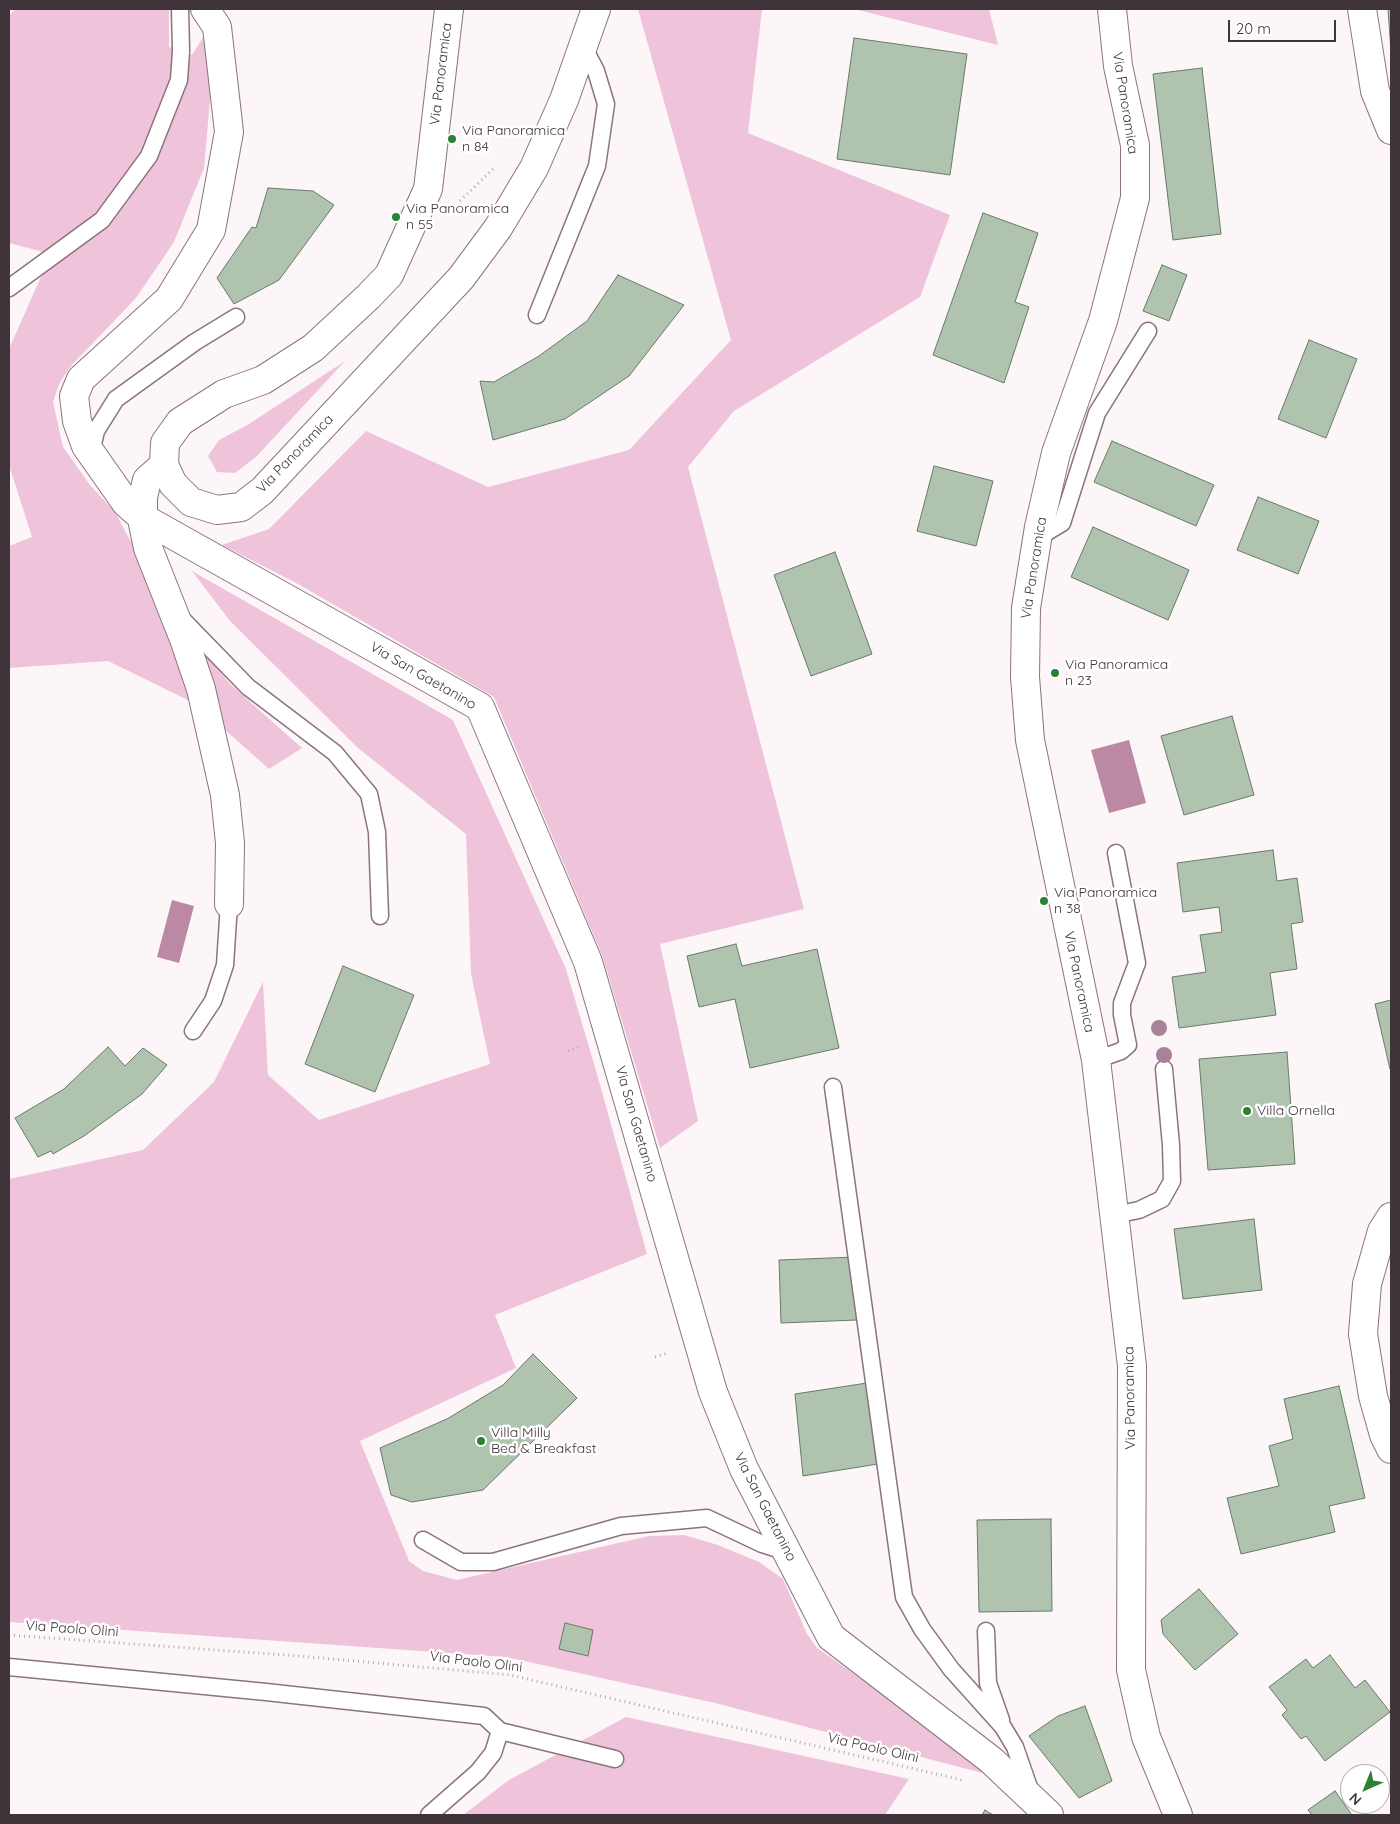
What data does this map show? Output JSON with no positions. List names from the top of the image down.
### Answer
{
  "streets": {
    "street": ["Via Panoramica", "Via San Gaetanino"],
    "path": ["Via Paolo Olini"]
  },
  "places": [
    "Via Panoramica n 84",
    "Via Panoramica n 55",
    "Via Panoramica n 23",
    "Via Panoramica n 38",
    "Villa Ornella",
    "Villa Milly Bed & Breakfast"
  ],
  "scale_bar": "20 m",
  "north": "bottom left"
}
